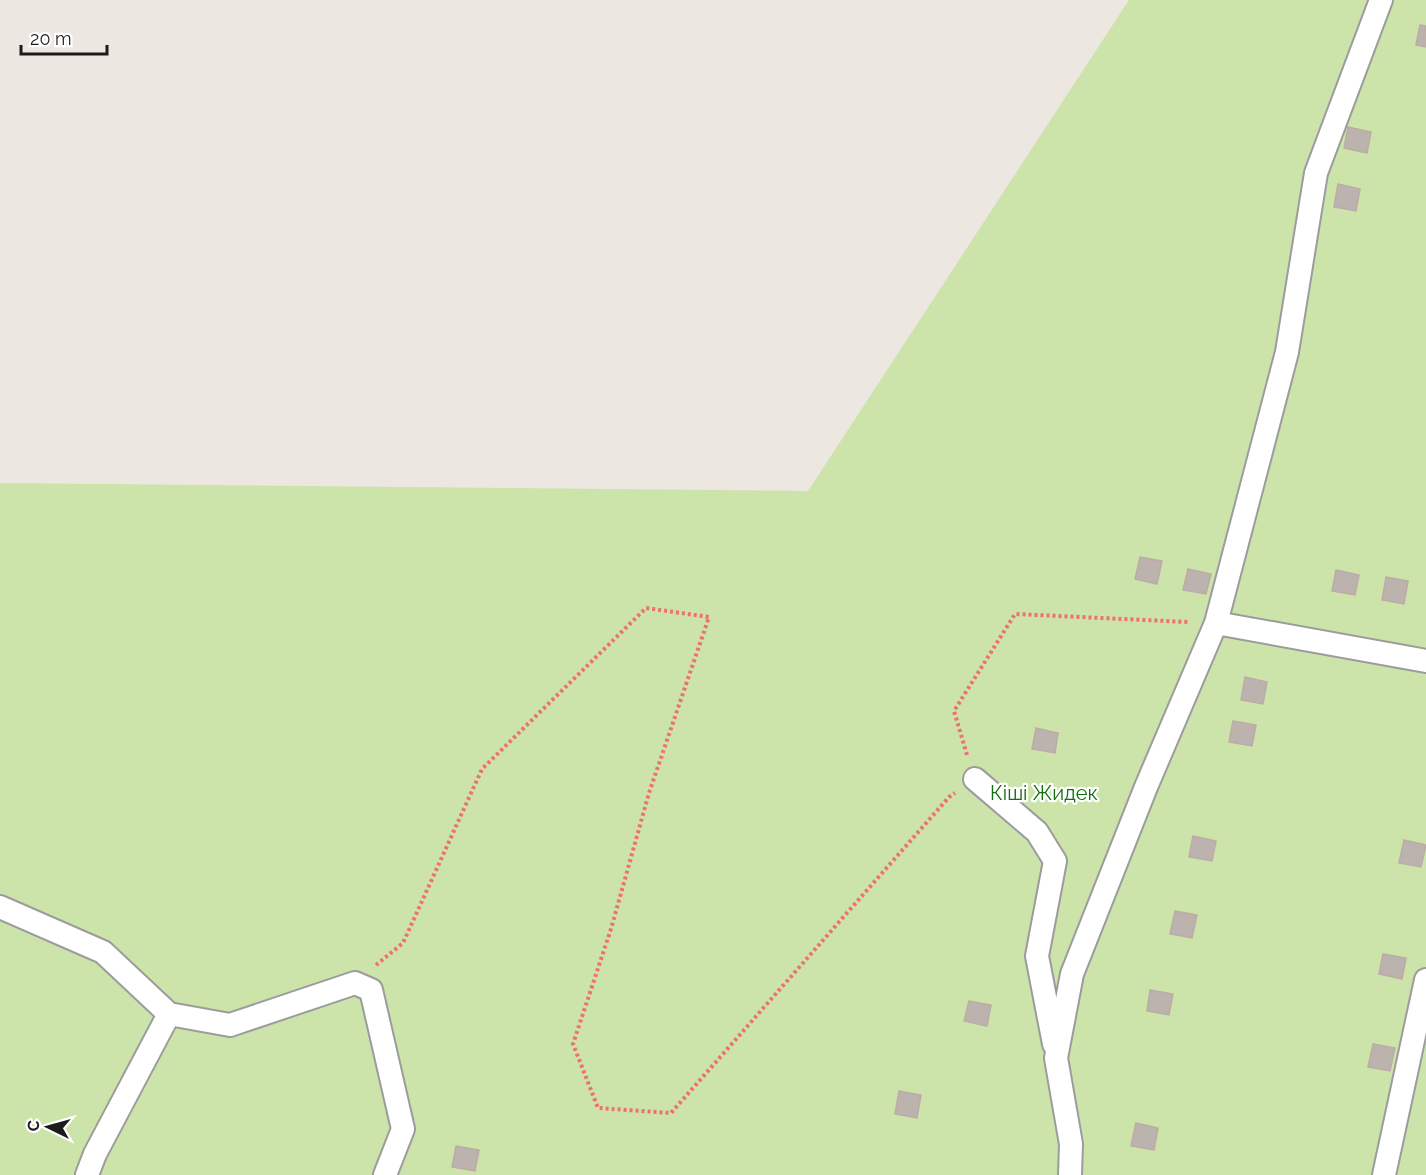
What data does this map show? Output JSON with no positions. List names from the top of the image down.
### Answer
{
  "parks": ["Кіші Жидек"],
  "scale_bar": "20 m",
  "north": "left"
}
